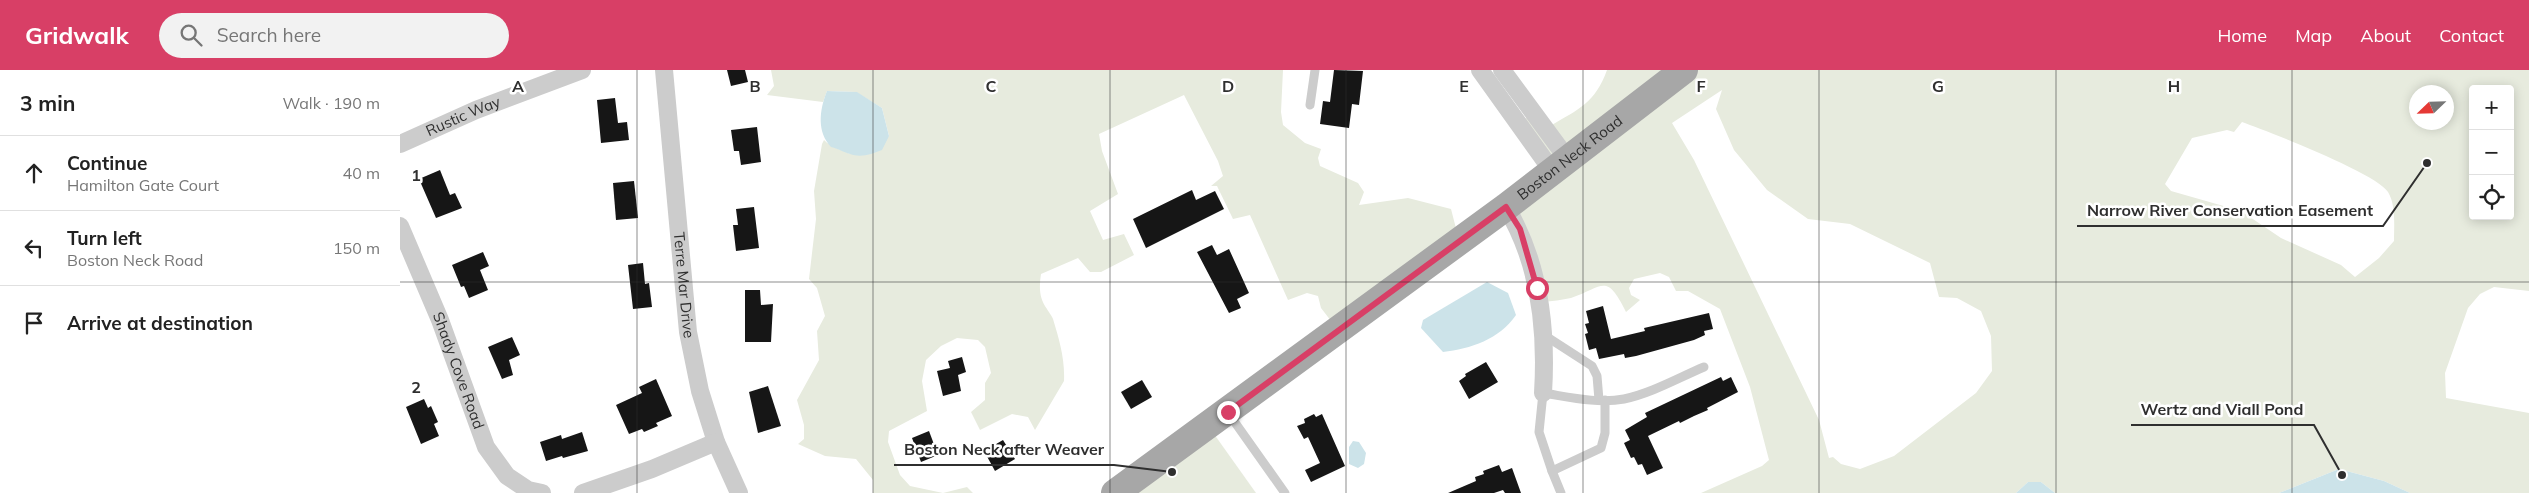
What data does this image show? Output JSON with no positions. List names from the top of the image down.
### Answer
{
  "streets": {
    "main road": ["Boston Neck Road"],
    "street": ["Rustic Way", "Terre Mar Drive", "Shady Cove Road"]
  },
  "places": ["Narrow River Conservation Easement", "Boston Neck after Weaver", "Wertz and Viall Pond"],
  "north": "bottom left",
  "page": {
    "header": "Gridwalk",
    "search": "Search here",
    "nav": [
      "Home",
      "Map",
      "About",
      "Contact"
    ],
    "heading": ["3 min", "Walk · 190 m"],
    "map_buttons": ["+", "−"],
    "list": [
      ["Continue", "Hamilton Gate Court", "40 m"],
      ["Turn left", "Boston Neck Road", "150 m"],
      "Arrive at destination"
    ]
  },
  "grid": {
    "columns": [
      "A",
      "B",
      "C",
      "D",
      "E",
      "F",
      "G",
      "H"
    ],
    "rows": ["1", "2"]
  }
}
